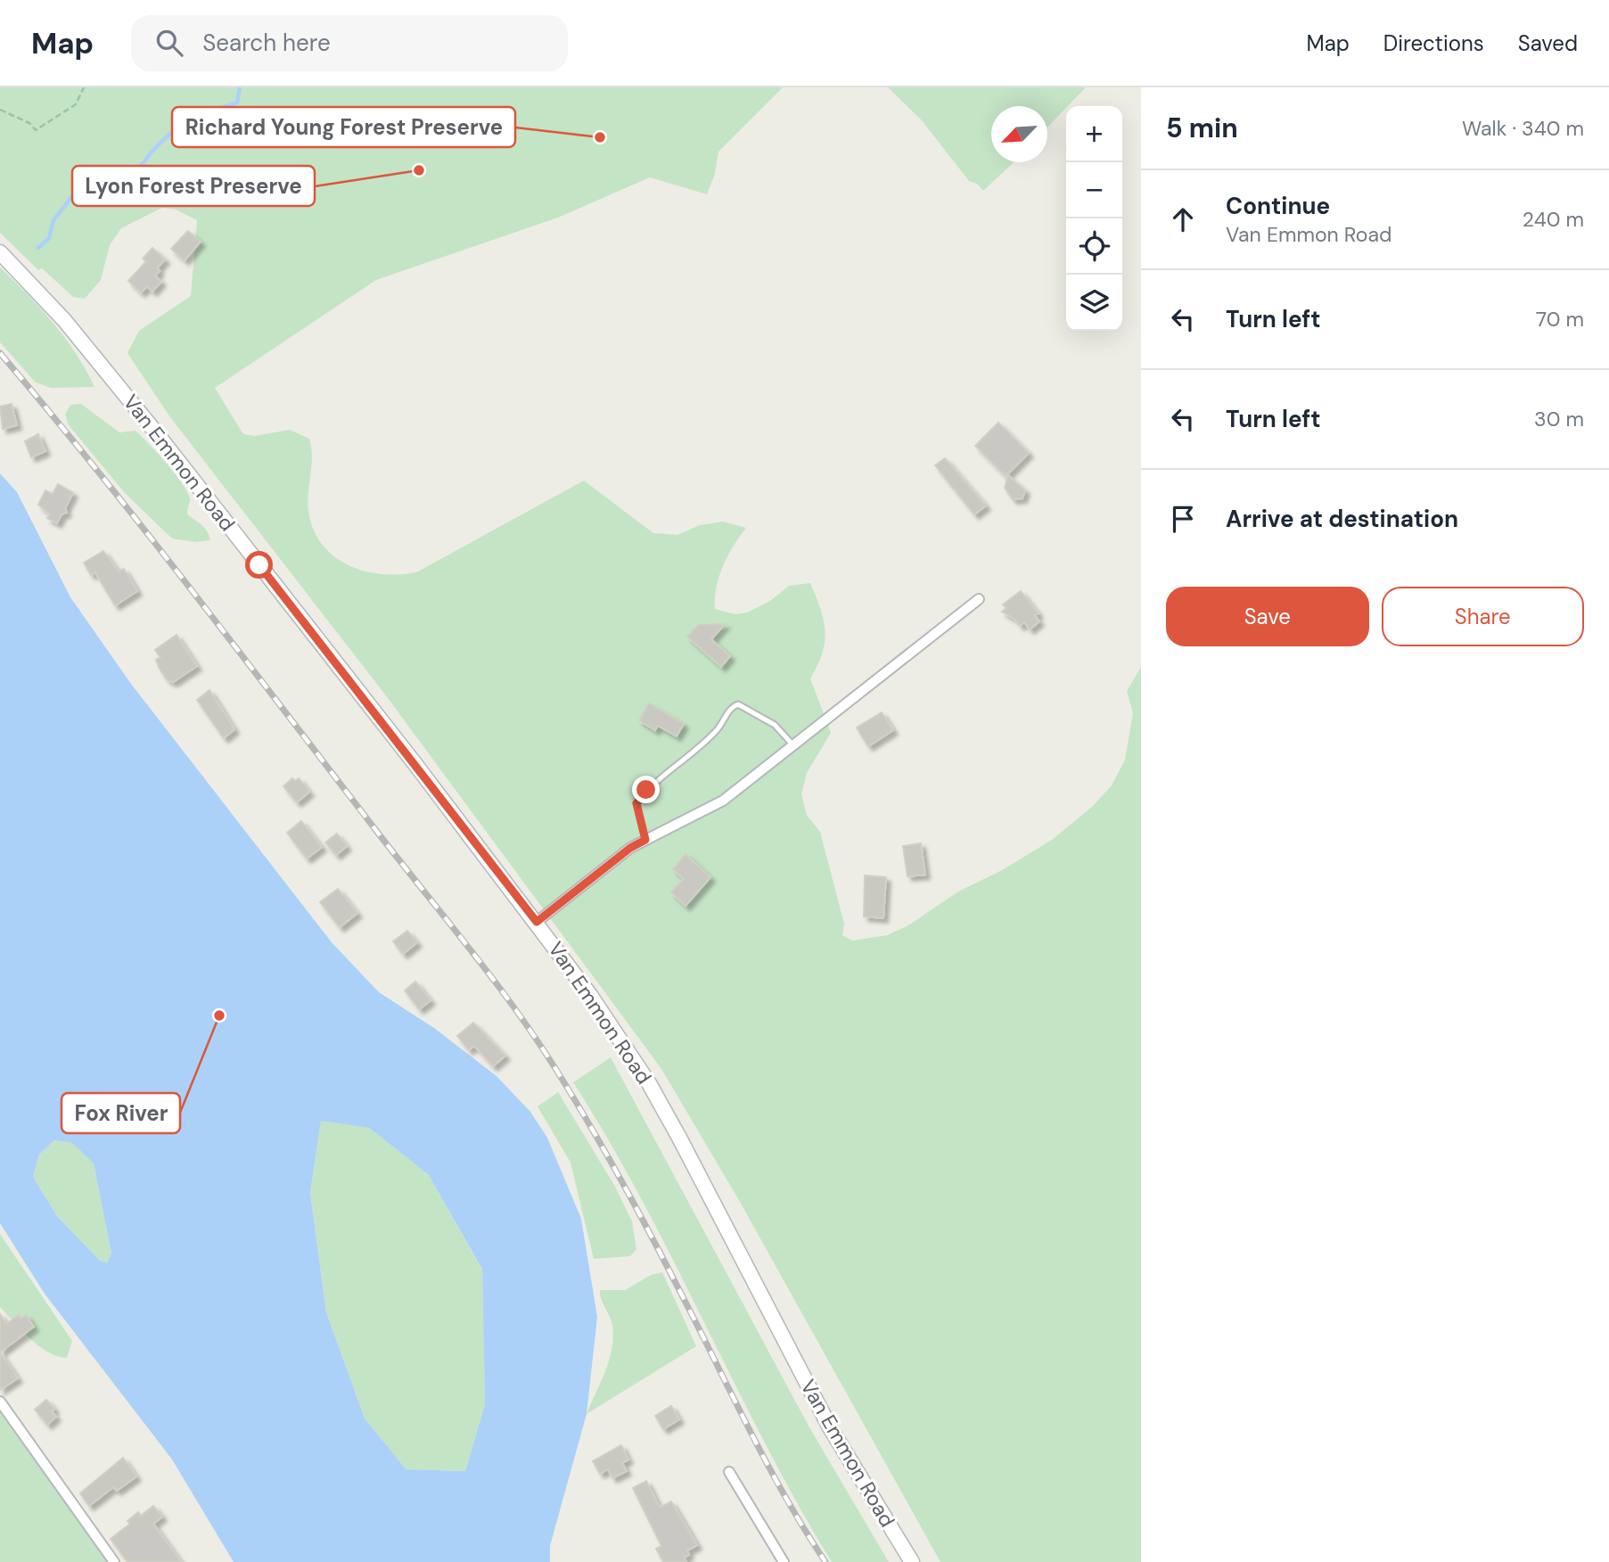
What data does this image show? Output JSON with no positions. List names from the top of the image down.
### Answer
{
  "streets": {
    "street": ["Van Emmon Road"]
  },
  "places": ["Richard Young Forest Preserve", "Lyon Forest Preserve", "Fox River"],
  "north": "bottom left",
  "page": {
    "header": "Map",
    "search": "Search here",
    "nav": ["Map", "Directions", "Saved"],
    "heading": ["5 min", "Walk · 340 m"],
    "map_buttons": ["+", "−"],
    "list": [
      ["Continue", "Van Emmon Road", "240 m"],
      ["Turn left", "70 m"],
      ["Turn left", "30 m"],
      "Arrive at destination"
    ],
    "buttons": ["Save", "Share"]
  }
}
